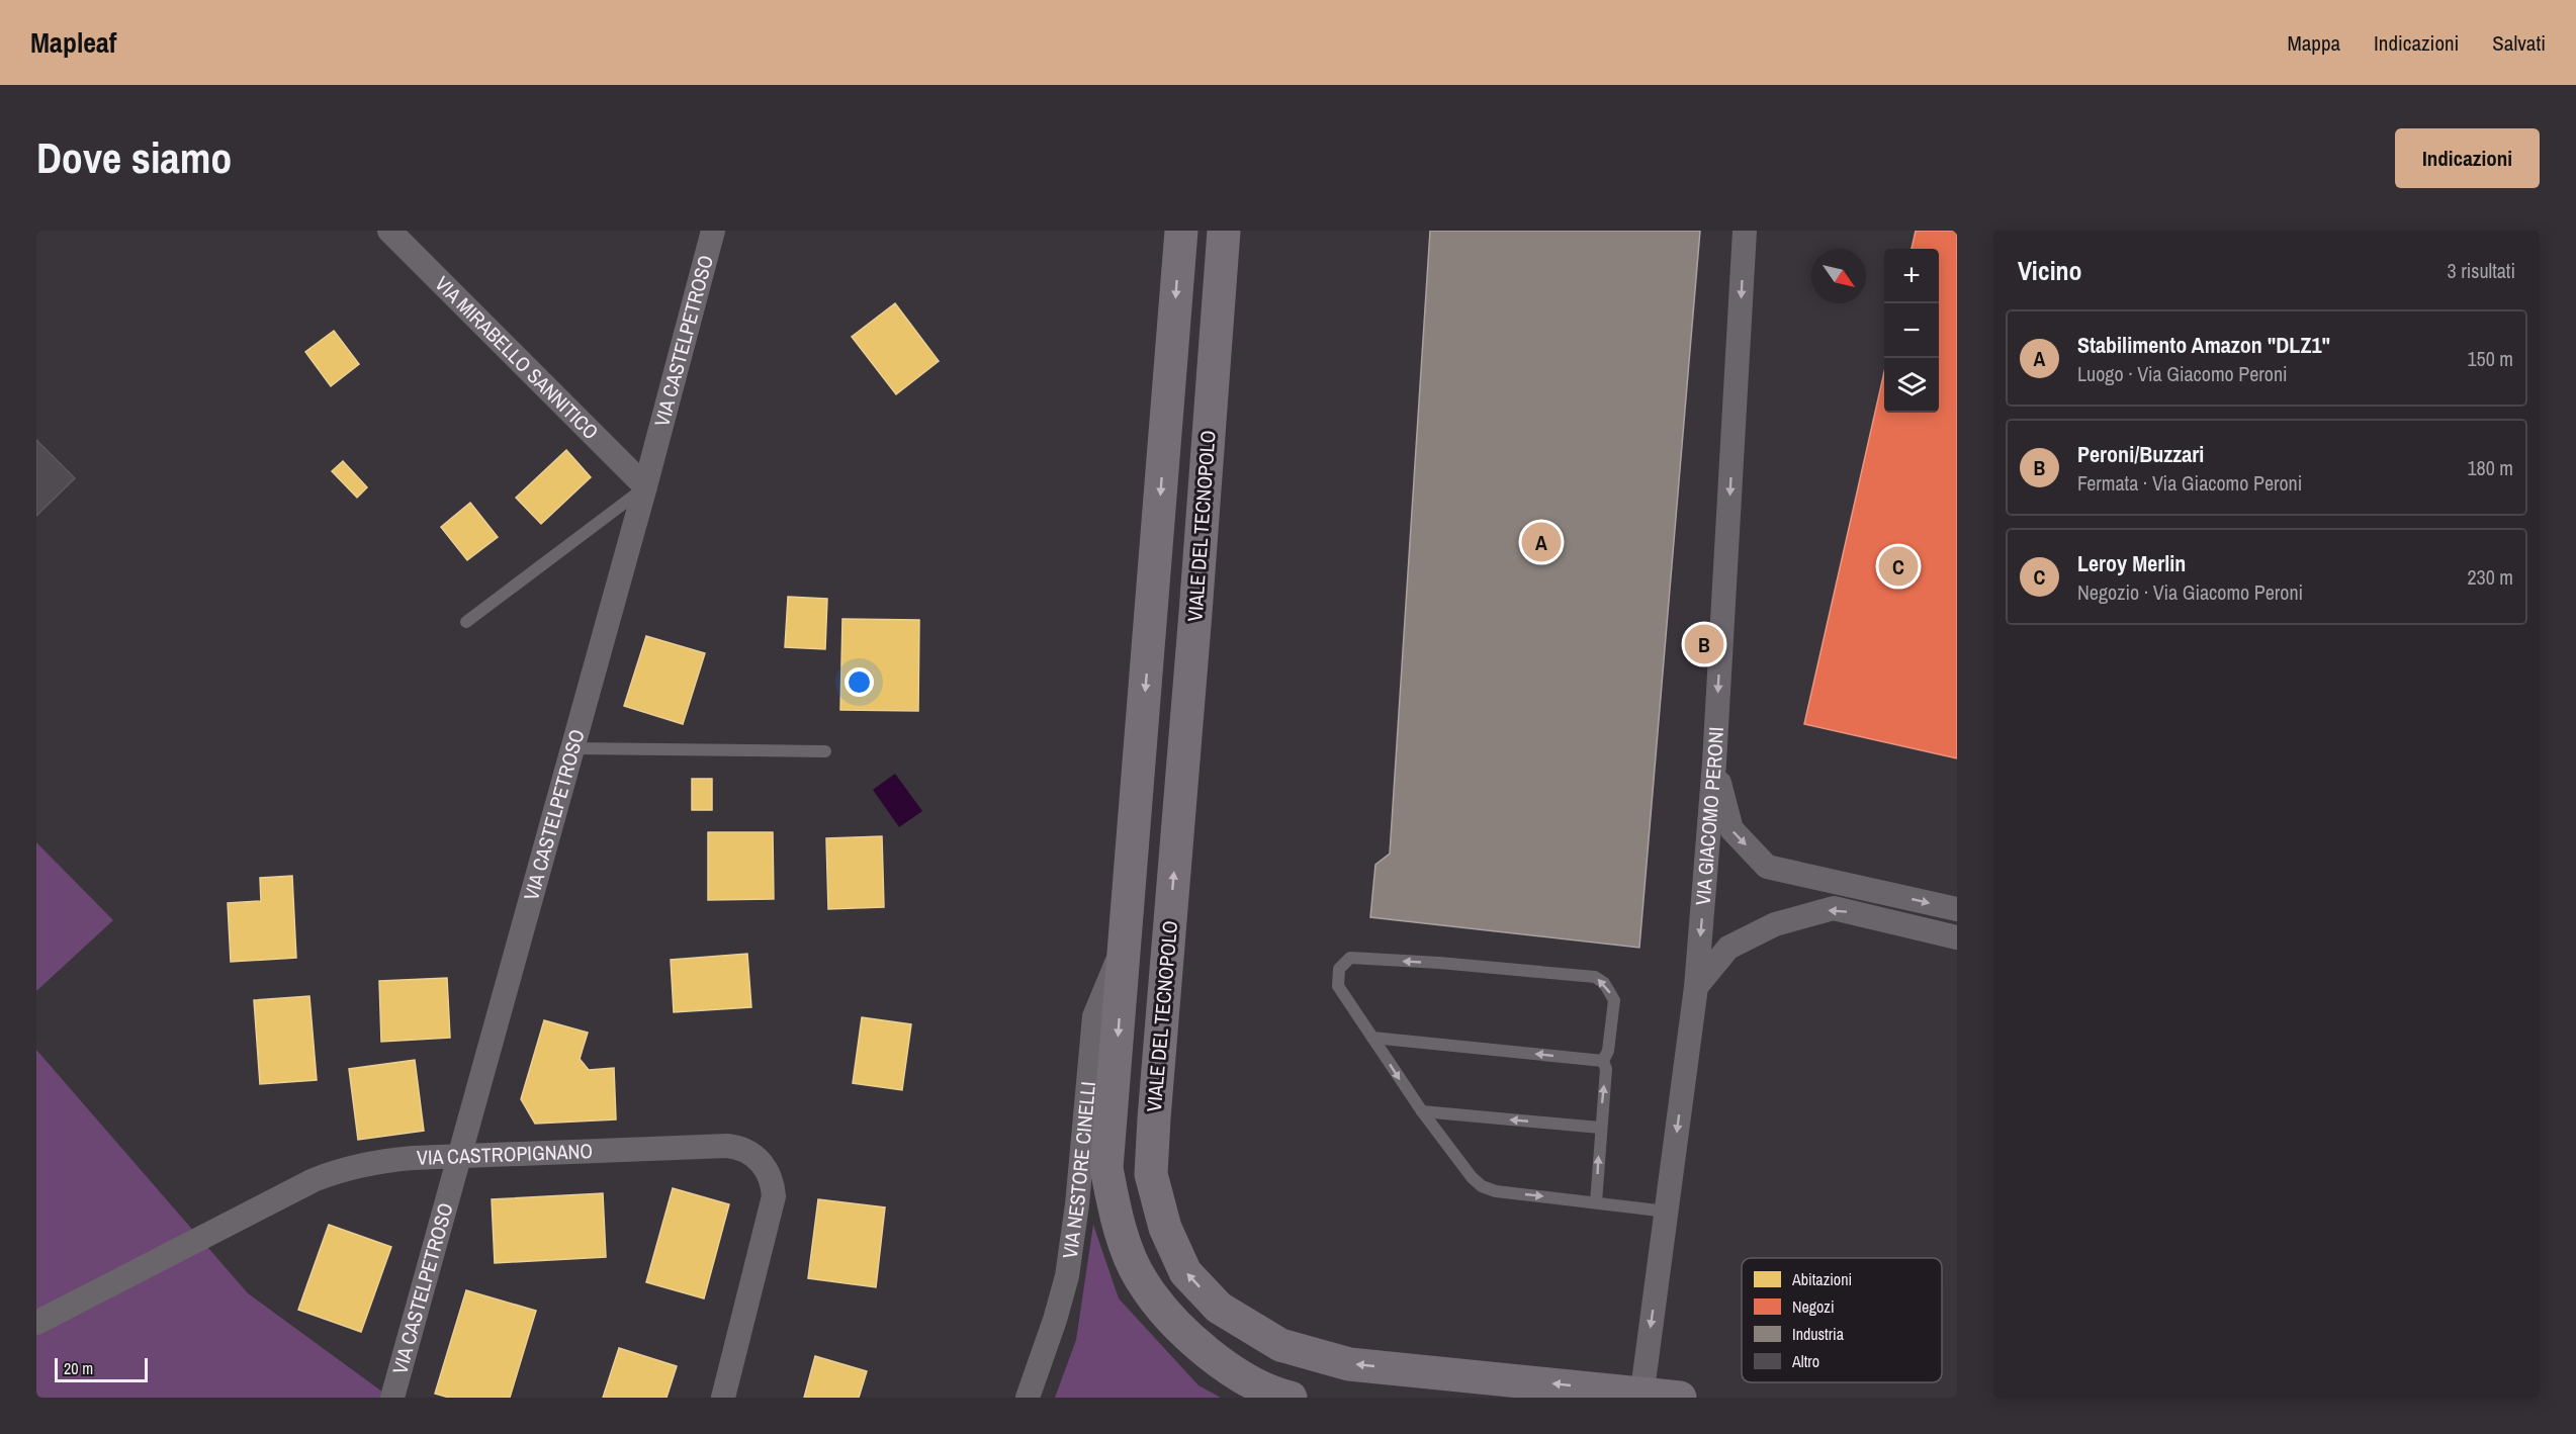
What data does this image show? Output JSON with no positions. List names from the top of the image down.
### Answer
{
  "streets": {
    "main road": ["VIALE DEL TECNOPOLO"],
    "street": [
      "VIA CASTELPETROSO",
      "VIA MIRABELLO SANNITICO",
      "VIA GIACOMO PERONI",
      "VIA CASTROPIGNANO",
      "VIA NESTORE CINELLI"
    ]
  },
  "crossings": [
    ["VIA CASTELPETROSO", "VIA MIRABELLO SANNITICO"],
    ["VIA CASTELPETROSO", "VIA CASTROPIGNANO"],
    ["VIALE DEL TECNOPOLO", "VIA GIACOMO PERONI"],
    ["VIALE DEL TECNOPOLO", "VIA NESTORE CINELLI"]
  ],
  "one_way": ["VIA GIACOMO PERONI"],
  "legend": [
    "Abitazioni",
    "Negozi",
    "Industria",
    "Altro"
  ],
  "scale_bar": "20 m",
  "north": "bottom right",
  "page": {
    "header": "Mapleaf",
    "nav": ["Mappa", "Indicazioni", "Salvati"],
    "buttons": "Indicazioni",
    "title": "Dove siamo",
    "heading": ["Vicino", "3 risultati"],
    "map_buttons": ["+", "−"],
    "list": [
      {
        "mark": "A",
        "name": "Stabilimento Amazon \"DLZ1\"",
        "note": "Luogo · Via Giacomo Peroni",
        "value": "150 m"
      },
      {
        "mark": "B",
        "name": "Peroni/Buzzari",
        "note": "Fermata · Via Giacomo Peroni",
        "value": "180 m"
      },
      {
        "mark": "C",
        "name": "Leroy Merlin",
        "note": "Negozio · Via Giacomo Peroni",
        "value": "230 m"
      }
    ],
    "pins": ["A", "C", "B"],
    "scale": "20 m"
  }
}
